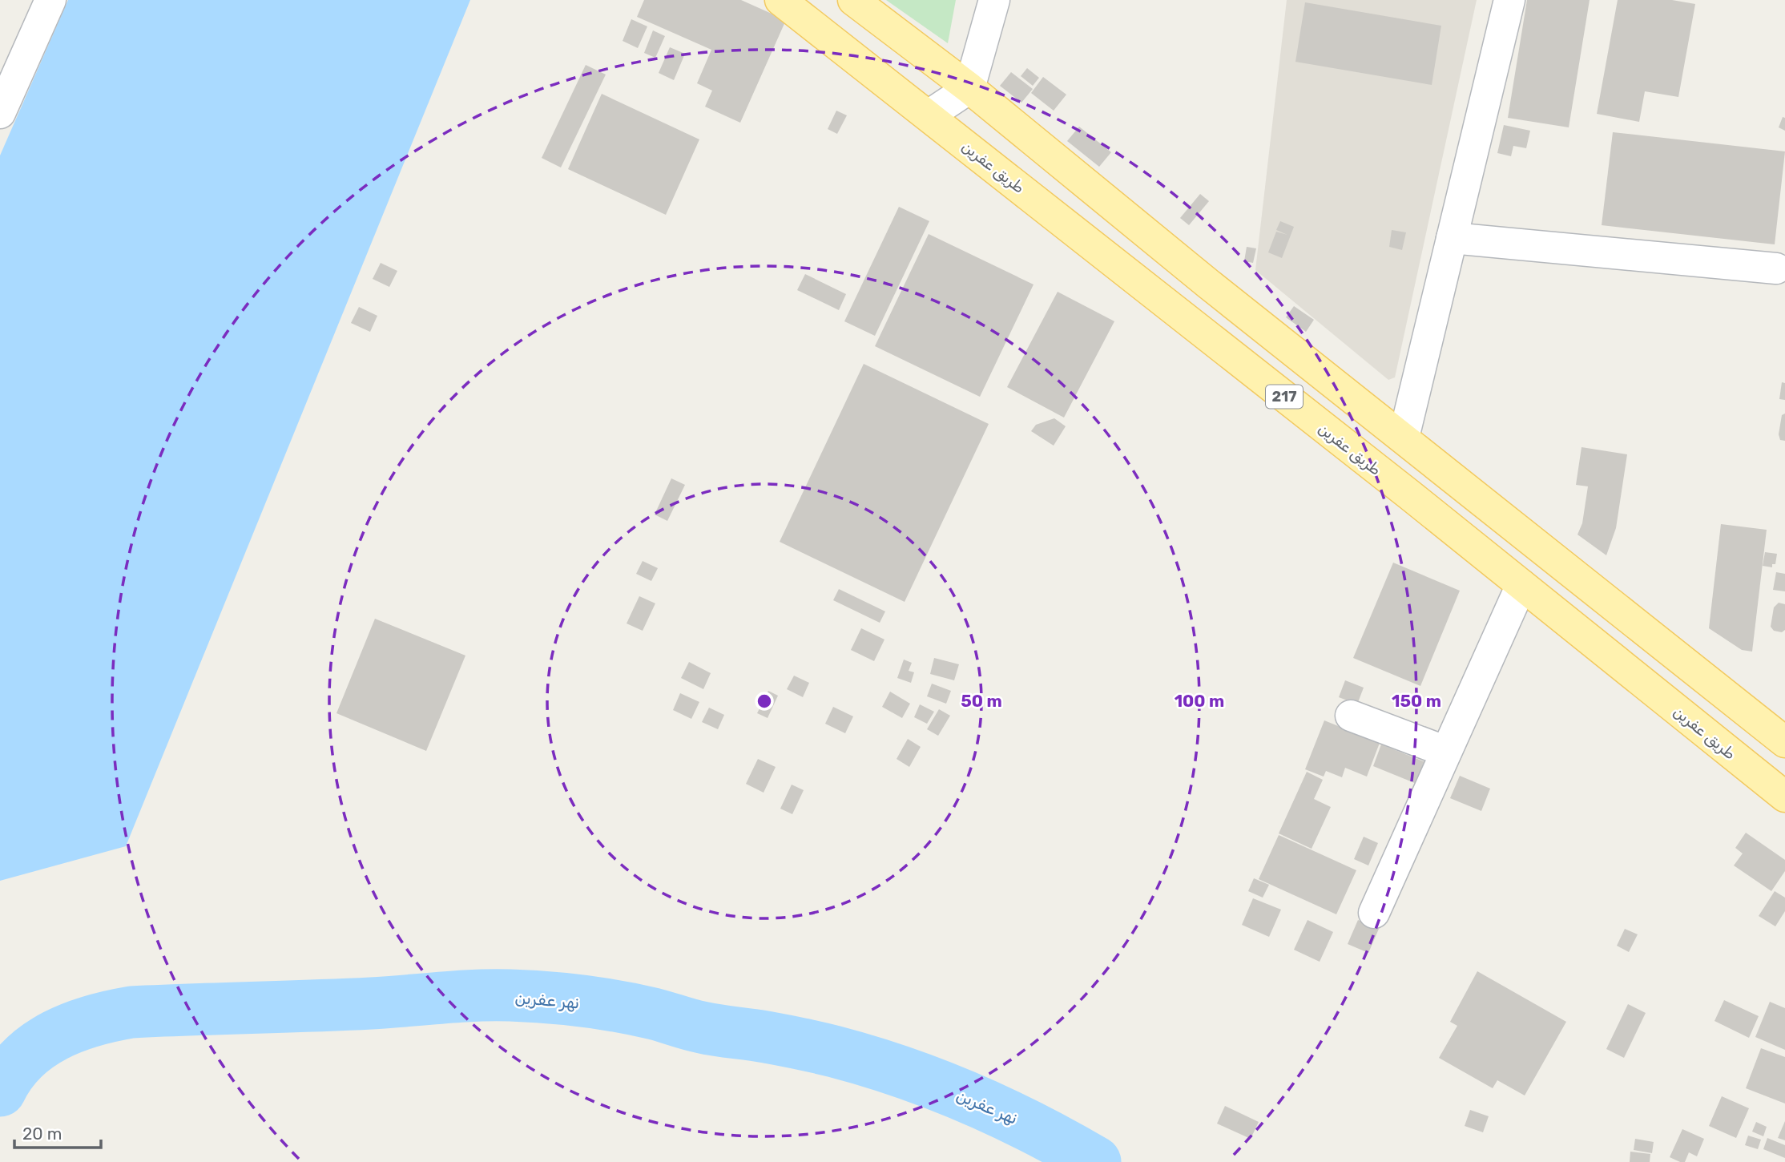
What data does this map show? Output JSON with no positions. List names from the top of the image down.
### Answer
{
  "streets": {
    "main road": ["طريق عفرين", "217"]
  },
  "water": ["نهر عفرين"],
  "scale_bar": "20 m",
  "rings": ["50 m", "100 m", "150 m"]
}
